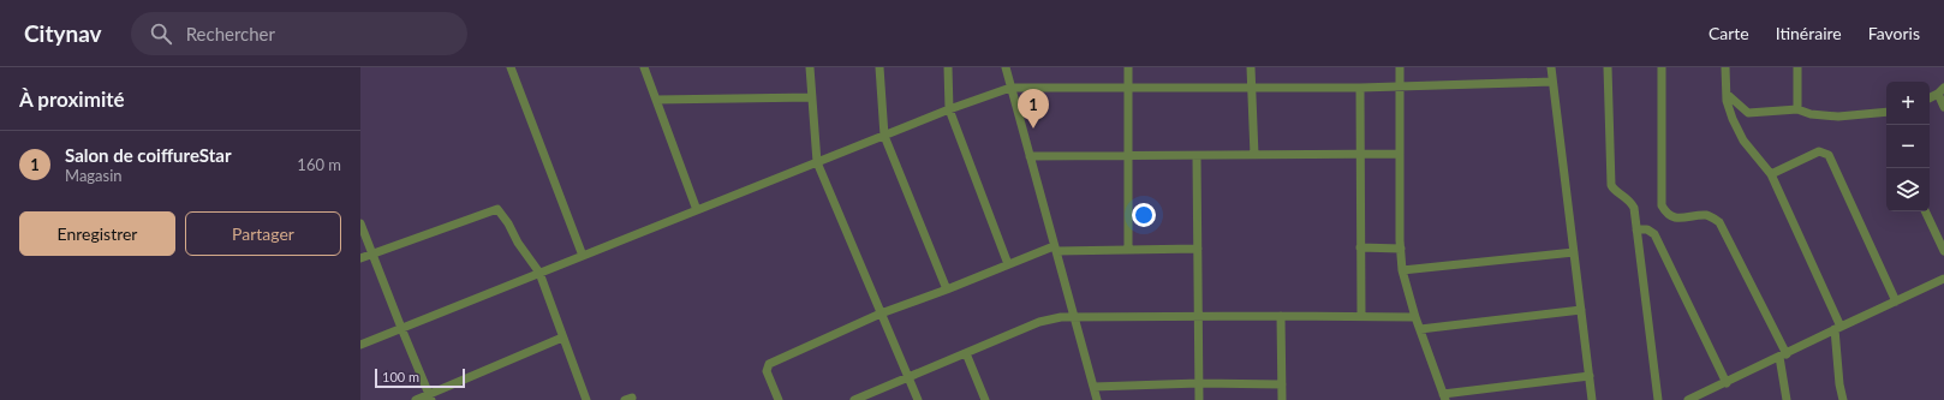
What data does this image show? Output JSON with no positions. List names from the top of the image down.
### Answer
{
  "scale_bar": "100 m",
  "page": {
    "header": "Citynav",
    "search": "Rechercher",
    "nav": ["Carte", "Itinéraire", "Favoris"],
    "heading": "À proximité",
    "map_buttons": ["+", "−"],
    "pins": "1",
    "list": [
      {
        "mark": "1",
        "name": "Salon de coiffureStar",
        "note": "Magasin",
        "value": "160 m"
      }
    ],
    "buttons": ["Enregistrer", "Partager"],
    "scale": "100 m"
  }
}
